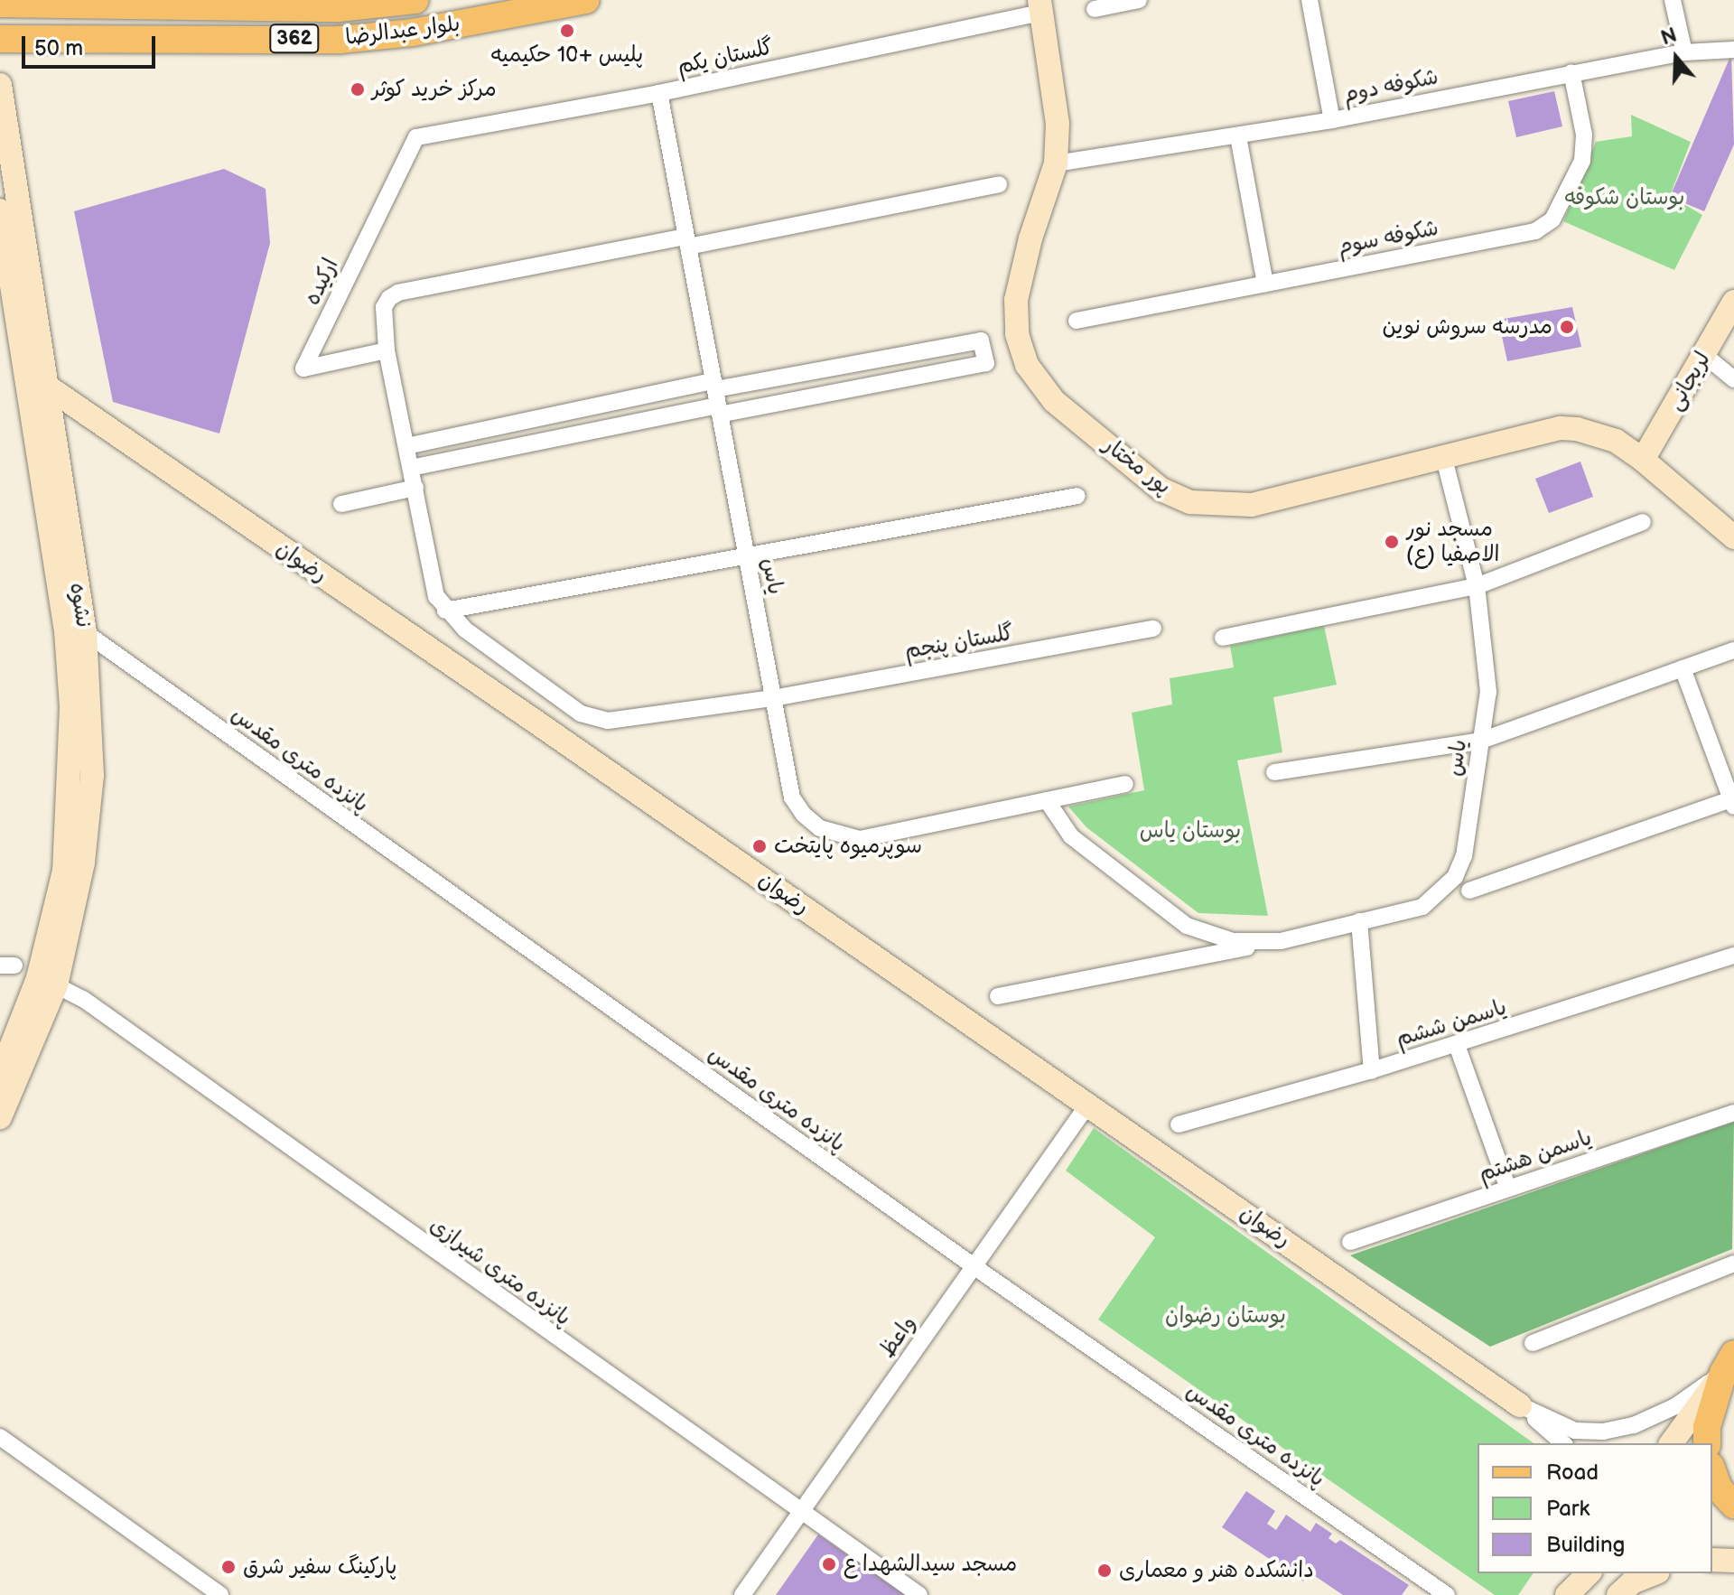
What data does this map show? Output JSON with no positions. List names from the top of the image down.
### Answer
{
  "streets": {
    "main road": [
      "بلوار عبدالرضا",
      "362",
      "لریجانی",
      "پور مختار",
      "رضوان",
      "نشوه"
    ],
    "street": [
      "گلستان یکم",
      "شکوفه دوم",
      "شکوفه سوم",
      "ارکیده",
      "یاس",
      "گلستان پنجم",
      "پانزده متری مقدس",
      "یاسمن ششم",
      "یاسمن هشتم",
      "پانزده متری شیرازی",
      "واعظ"
    ]
  },
  "crossings": [
    ["گلستان یکم", "ارکیده"],
    ["گلستان یکم", "پور مختار"],
    ["گلستان یکم", "یاس"],
    ["شکوفه دوم", "شکوفه سوم"],
    ["شکوفه دوم", "پور مختار"],
    ["لریجانی", "پور مختار"],
    ["پور مختار", "یاس"],
    ["رضوان", "نشوه"],
    ["رضوان", "واعظ"],
    ["یاس", "گلستان پنجم"],
    ["نشوه", "پانزده متری مقدس"],
    ["نشوه", "پانزده متری شیرازی"],
    ["پانزده متری مقدس", "واعظ"],
    ["پانزده متری شیرازی", "واعظ"]
  ],
  "parks": ["بوستان شکوفه", "بوستان یاس", "بوستان رضوان"],
  "places": [
    "پلیس +10 حکیمیه",
    "مرکز خرید کوثر",
    "مدرسه سروش نوین",
    "مسجد نور الاصفیا (ع)",
    "سوپرمیوه پایتخت",
    "مسجد سیدالشهدا ع",
    "پارکینگ سفیر شرق",
    "دانشکده هنر و معماری"
  ],
  "legend": ["Road", "Park", "Building"],
  "scale_bar": "50 m",
  "north": "top"
}
